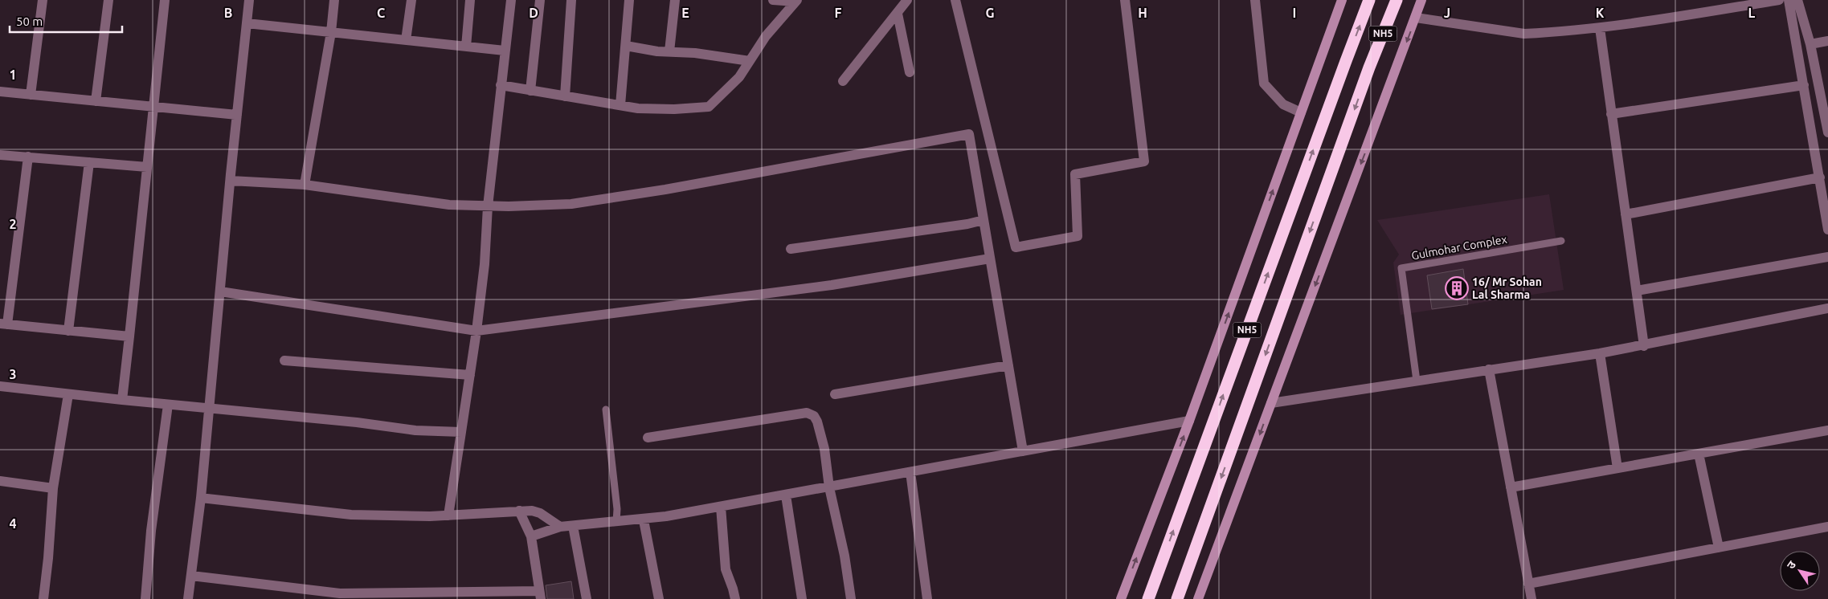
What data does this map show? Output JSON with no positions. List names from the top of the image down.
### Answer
{
  "streets": {
    "highway": ["NH5"],
    "lane": ["Gulmohar Complex"]
  },
  "places": {
    "building": ["16/ Mr Sohan Lal Sharma"]
  },
  "scale_bar": "50 m",
  "north": "top left",
  "grid": {
    "columns": [
      "B",
      "C",
      "D",
      "E",
      "F",
      "G",
      "H",
      "I",
      "J",
      "K",
      "L"
    ],
    "rows": [
      "1",
      "2",
      "3",
      "4"
    ]
  }
}
